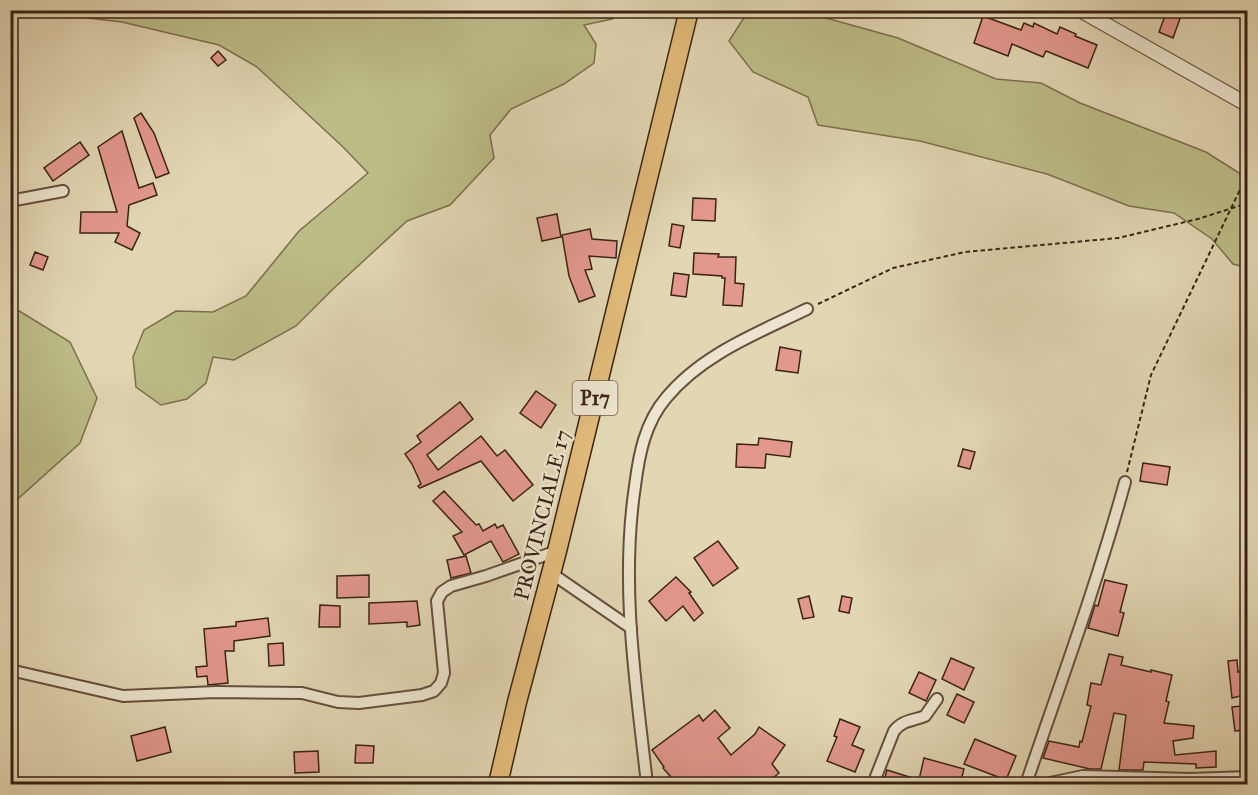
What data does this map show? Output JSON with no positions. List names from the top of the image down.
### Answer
{
  "streets": {
    "main road": ["P17", "PROVINCIALE 17"]
  }
}
